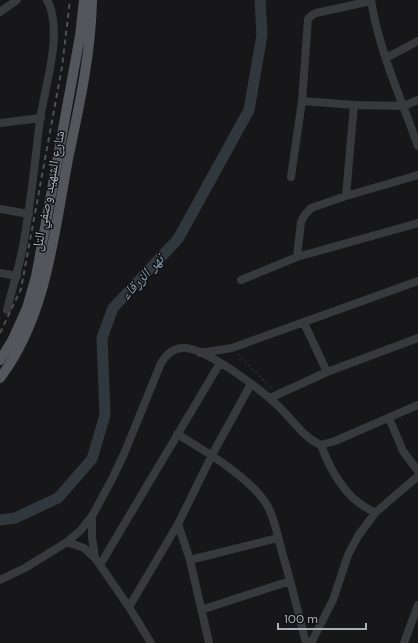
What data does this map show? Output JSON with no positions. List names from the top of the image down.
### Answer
{
  "streets": {
    "main road": ["شارع الشهيد وصفي التل"]
  },
  "water": ["نهر الزرقاء"],
  "scale_bar": "100 m"
}
